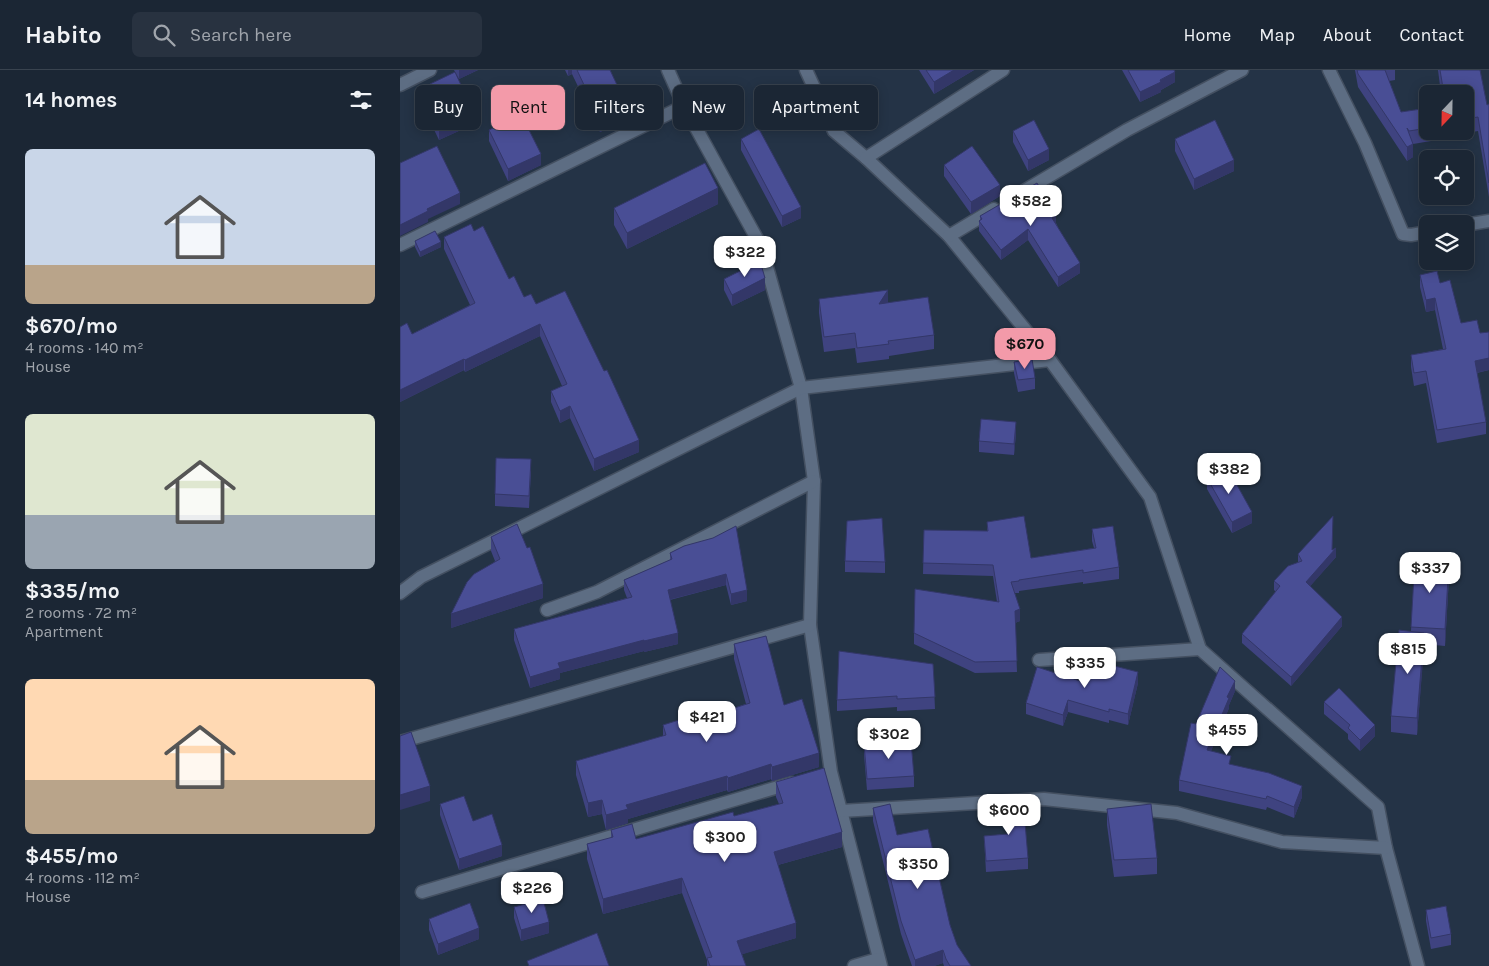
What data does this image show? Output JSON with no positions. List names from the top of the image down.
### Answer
{
  "north": "bottom",
  "page": {
    "header": "Habito",
    "search": "Search here",
    "nav": [
      "Home",
      "Map",
      "About",
      "Contact"
    ],
    "heading": "14 homes",
    "chip": [
      "Buy",
      "Rent",
      "Filters",
      "New",
      "Apartment"
    ],
    "list": [
      {
        "name": "$670/mo",
        "note": "4 rooms · 140 m² · House"
      },
      {
        "name": "$335/mo",
        "note": "2 rooms · 72 m² · Apartment"
      },
      {
        "name": "$455/mo",
        "note": "4 rooms · 112 m² · House"
      }
    ],
    "price": [
      "$582",
      "$322",
      "$670",
      "$382",
      "$337",
      "$815",
      "$335",
      "$421",
      "$455",
      "$302",
      "$600",
      "$300",
      "$350",
      "$226"
    ]
  }
}
